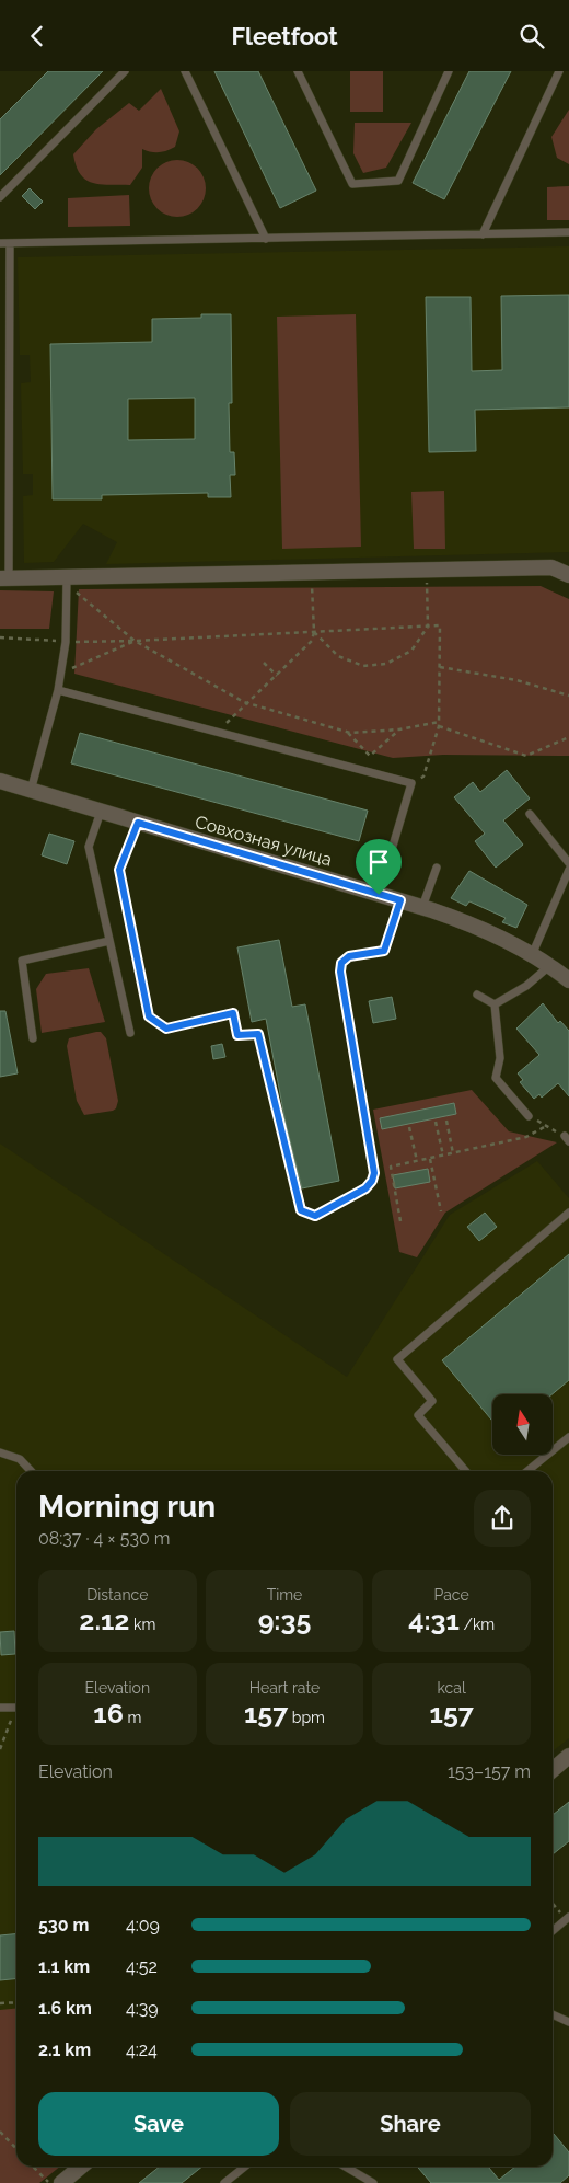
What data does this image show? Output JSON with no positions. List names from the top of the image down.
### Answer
{
  "streets": {
    "street": ["Совхозная улица"]
  },
  "north": "top",
  "page": {
    "header": "Fleetfoot",
    "heading": ["Morning run", "08:37 · 4 × 530 m"],
    "stats": [
      ["Distance", "2.12 km"],
      ["Time", "9:35"],
      ["Pace", "4:31 /km"],
      ["Elevation", "16 m"],
      ["Heart rate", "157 bpm"],
      ["kcal", "157"]
    ],
    "chart": ["Elevation", "153–157 m"],
    "list": [
      {
        "name": "530 m",
        "note": "4:09"
      },
      {
        "name": "1.1 km",
        "note": "4:52"
      },
      {
        "name": "1.6 km",
        "note": "4:39"
      },
      {
        "name": "2.1 km",
        "note": "4:24"
      }
    ],
    "buttons": ["Save", "Share"]
  }
}
